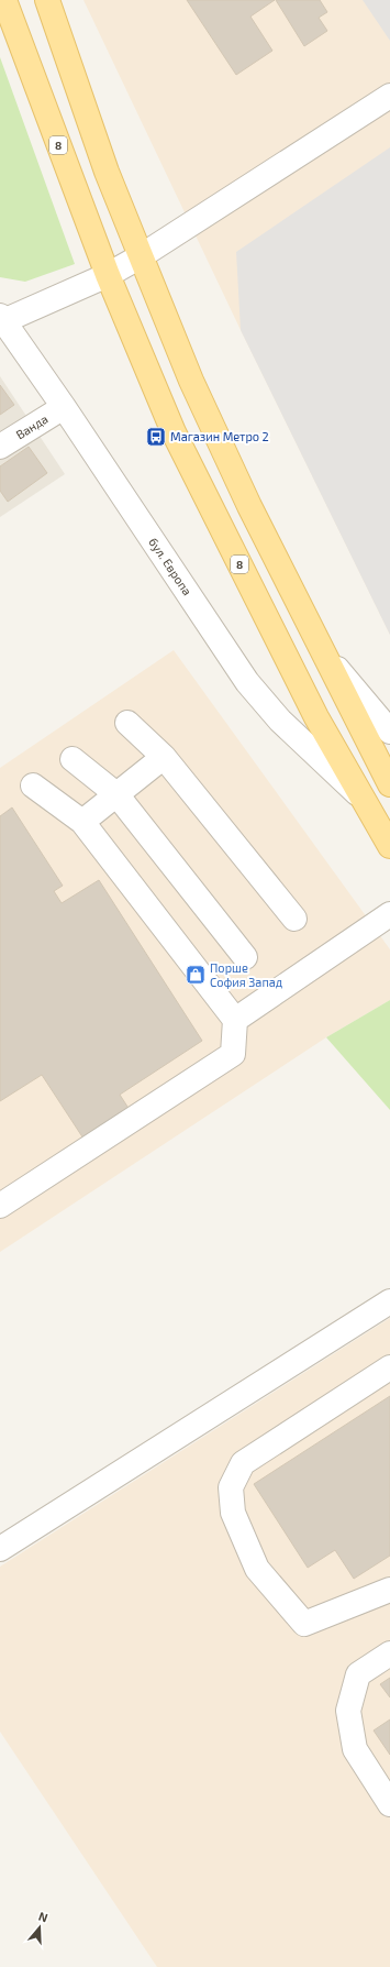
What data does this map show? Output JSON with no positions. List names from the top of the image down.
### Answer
{
  "streets": {
    "main road": ["8"],
    "street": ["Ванда", "бул. Европа"]
  },
  "crossings": [
    ["8", "бул. Европа"],
    ["Ванда", "бул. Европа"]
  ],
  "places": {
    "bus stop": ["Магазин Метро 2"],
    "shop": ["Порше София Запад"]
  },
  "north": "top"
}
